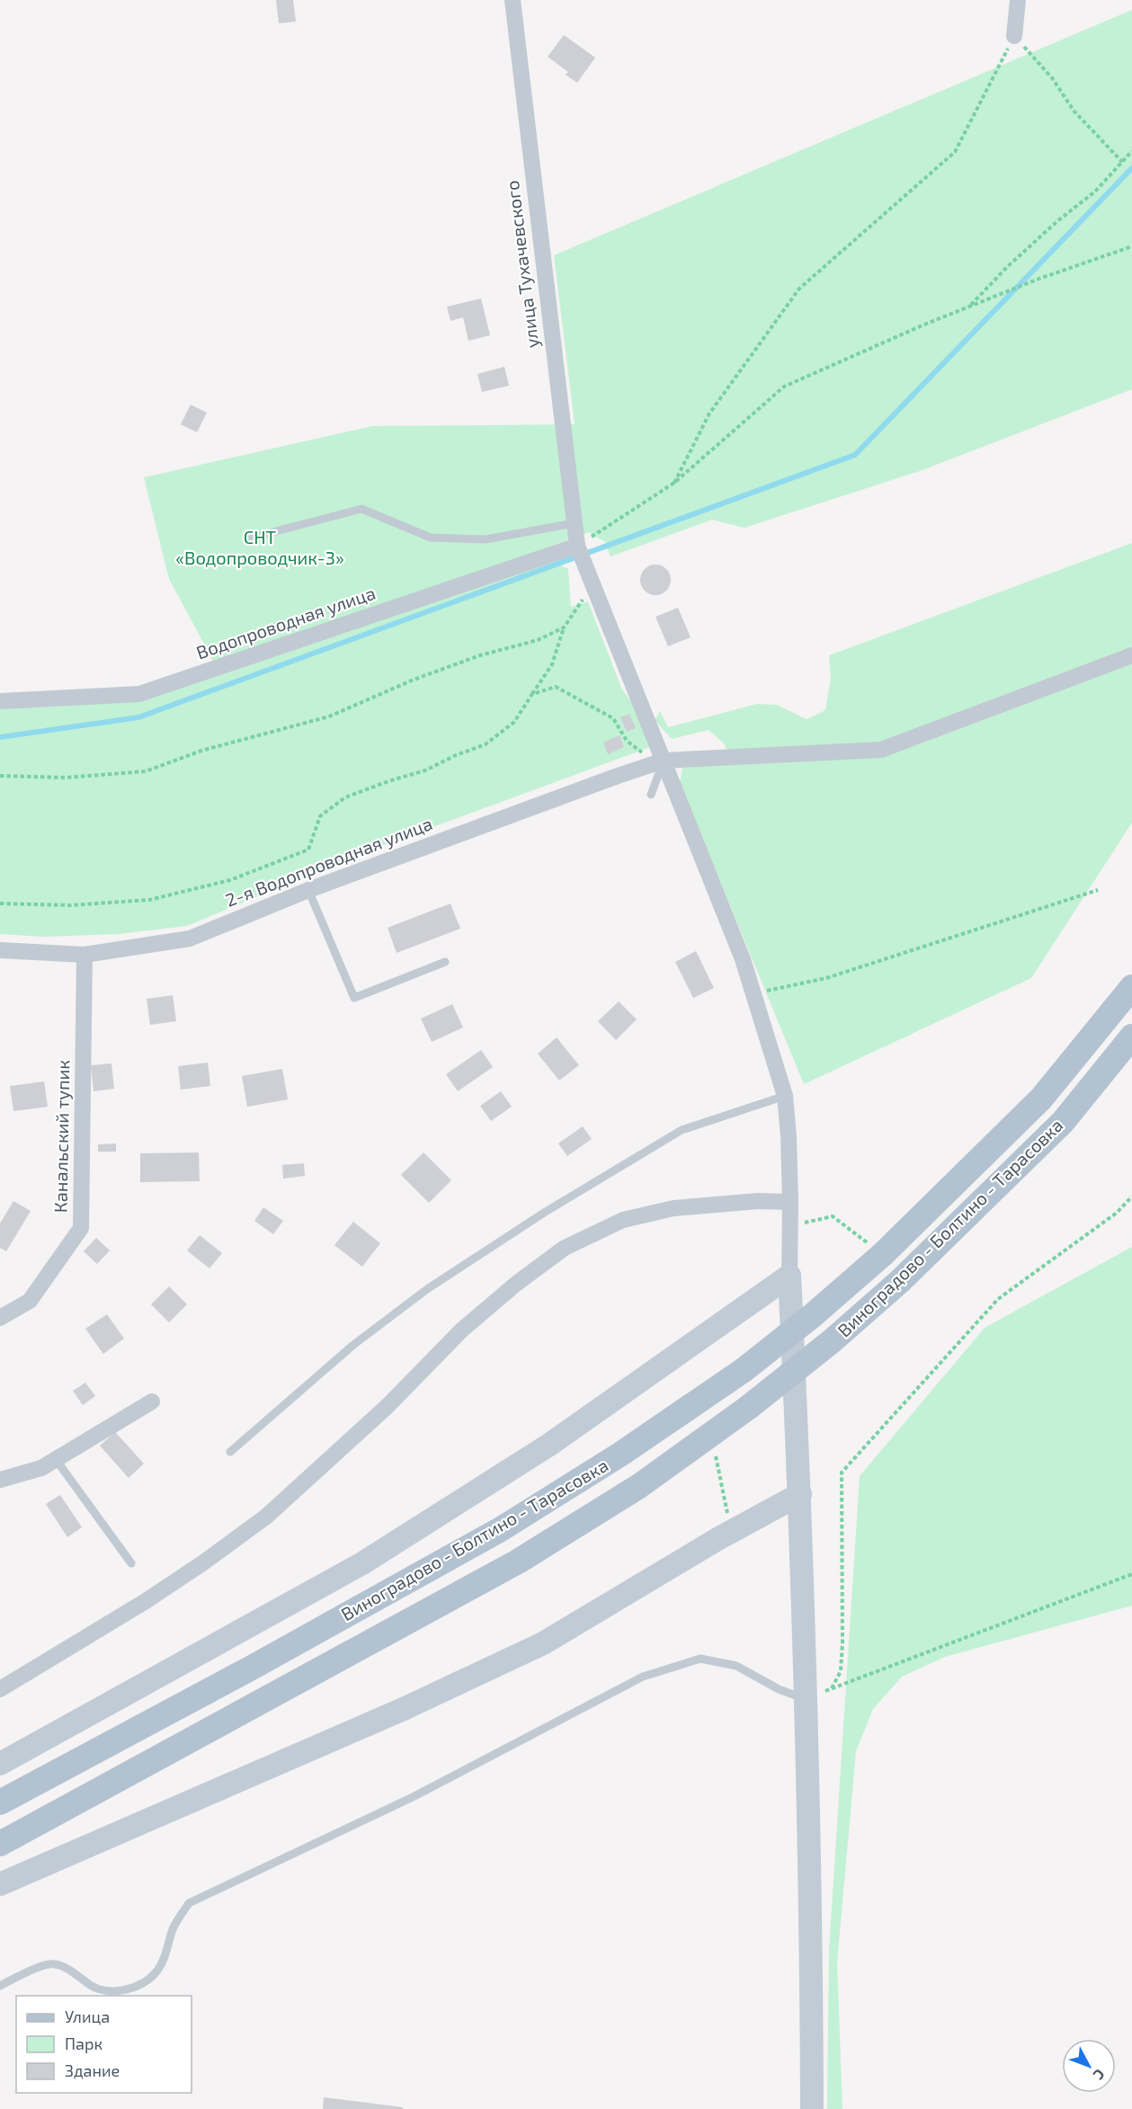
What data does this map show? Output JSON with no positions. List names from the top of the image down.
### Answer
{
  "streets": {
    "main road": ["Виноградово - Болтино - Тарасовка"],
    "street": [
      "улица Тухачевского",
      "Водопроводная улица",
      "2-я Водопроводная улица",
      "Канальский тупик"
    ]
  },
  "crossings": [
    ["улица Тухачевского", "Водопроводная улица"],
    ["улица Тухачевского", "2-я Водопроводная улица"],
    ["2-я Водопроводная улица", "Канальский тупик"]
  ],
  "parks": ["СНТ «Водопроводчик-3»"],
  "legend": ["Улица", "Парк", "Здание"],
  "north": "bottom right"
}
